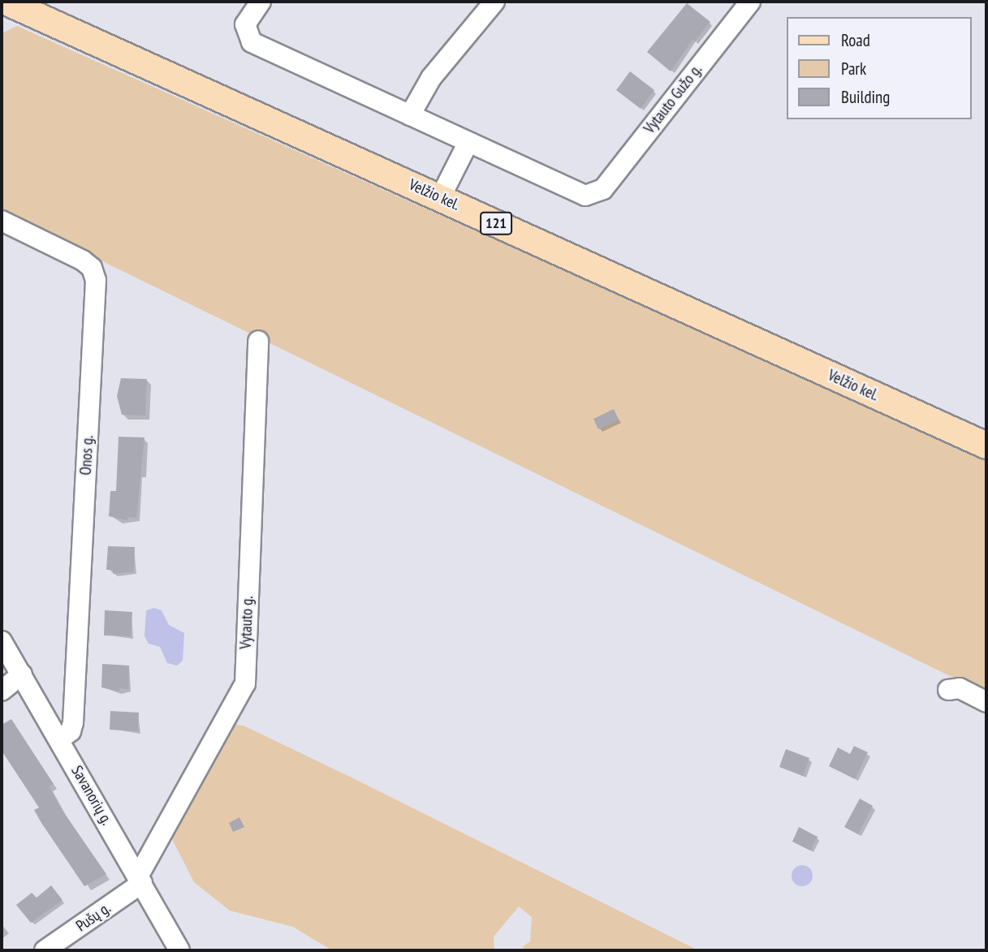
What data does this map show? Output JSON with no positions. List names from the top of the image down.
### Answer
{
  "streets": {
    "main road": ["Velžio kel.", "121"],
    "street": [
      "Vytauto Gužo g.",
      "Onos g.",
      "Vytauto g.",
      "Savanorių g.",
      "Pušų g."
    ]
  },
  "crossings": [
    ["Onos g.", "Savanorių g."],
    ["Vytauto g.", "Savanorių g."],
    ["Vytauto g.", "Pušų g."],
    ["Savanorių g.", "Pušų g."]
  ],
  "legend": ["Road", "Park", "Building"]
}
